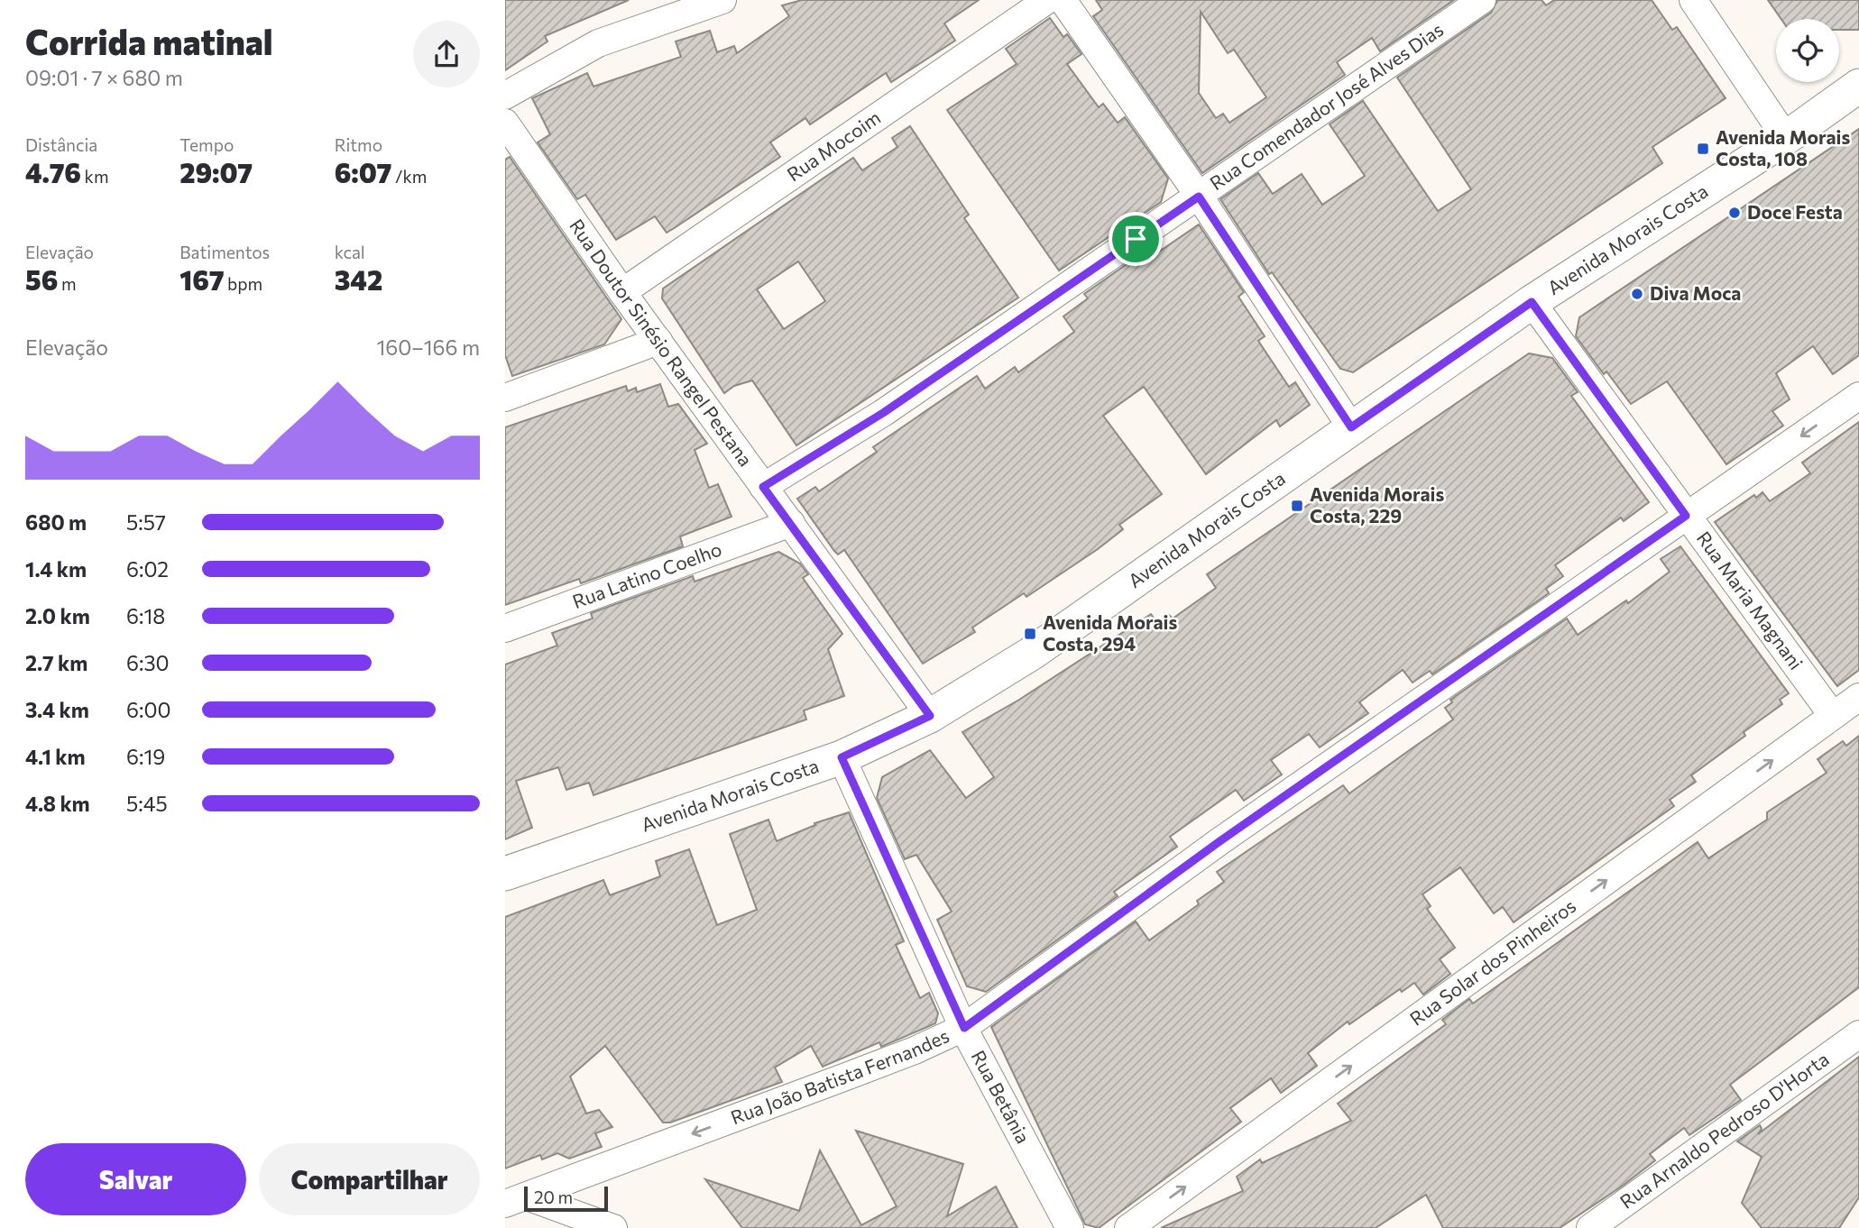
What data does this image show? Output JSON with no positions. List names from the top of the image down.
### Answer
{
  "streets": {
    "street": [
      "Rua Comendador José Alves Dias",
      "Rua Mocoim",
      "Avenida Morais Costa",
      "Rua Doutor Sinésio Rangel Pestana",
      "Rua Latino Coelho",
      "Rua Maria Magnani",
      "Rua Solar dos Pinheiros",
      "Rua João Batista Fernandes",
      "Rua Betânia",
      "Rua Arnaldo Pedroso D'Horta"
    ]
  },
  "crossings": [
    ["Rua Comendador José Alves Dias", "Rua Doutor Sinésio Rangel Pestana"],
    ["Rua Mocoim", "Rua Doutor Sinésio Rangel Pestana"],
    ["Avenida Morais Costa", "Rua Doutor Sinésio Rangel Pestana"],
    ["Avenida Morais Costa", "Rua Maria Magnani"],
    ["Avenida Morais Costa", "Rua Betânia"],
    ["Rua Doutor Sinésio Rangel Pestana", "Rua Latino Coelho"],
    ["Rua Maria Magnani", "Rua Solar dos Pinheiros"],
    ["Rua Maria Magnani", "Rua João Batista Fernandes"],
    ["Rua João Batista Fernandes", "Rua Betânia"]
  ],
  "one_way": ["Rua Solar dos Pinheiros", "Rua João Batista Fernandes"],
  "places": {
    "transit": ["Avenida Morais Costa, 108", "Avenida Morais Costa, 229", "Avenida Morais Costa, 294"],
    "other": ["Doce Festa", "Diva Moca"]
  },
  "scale_bar": "20 m",
  "page": {
    "heading": ["Corrida matinal", "09:01 · 7 × 680 m"],
    "stats": [
      ["Distância", "4.76 km"],
      ["Tempo", "29:07"],
      ["Ritmo", "6:07 /km"],
      ["Elevação", "56 m"],
      ["Batimentos", "167 bpm"],
      ["kcal", "342"]
    ],
    "chart": ["Elevação", "160–166 m"],
    "list": [
      {
        "name": "680 m",
        "note": "5:57"
      },
      {
        "name": "1.4 km",
        "note": "6:02"
      },
      {
        "name": "2.0 km",
        "note": "6:18"
      },
      {
        "name": "2.7 km",
        "note": "6:30"
      },
      {
        "name": "3.4 km",
        "note": "6:00"
      },
      {
        "name": "4.1 km",
        "note": "6:19"
      },
      {
        "name": "4.8 km",
        "note": "5:45"
      }
    ],
    "buttons": ["Salvar", "Compartilhar"],
    "scale": "20 m"
  }
}
